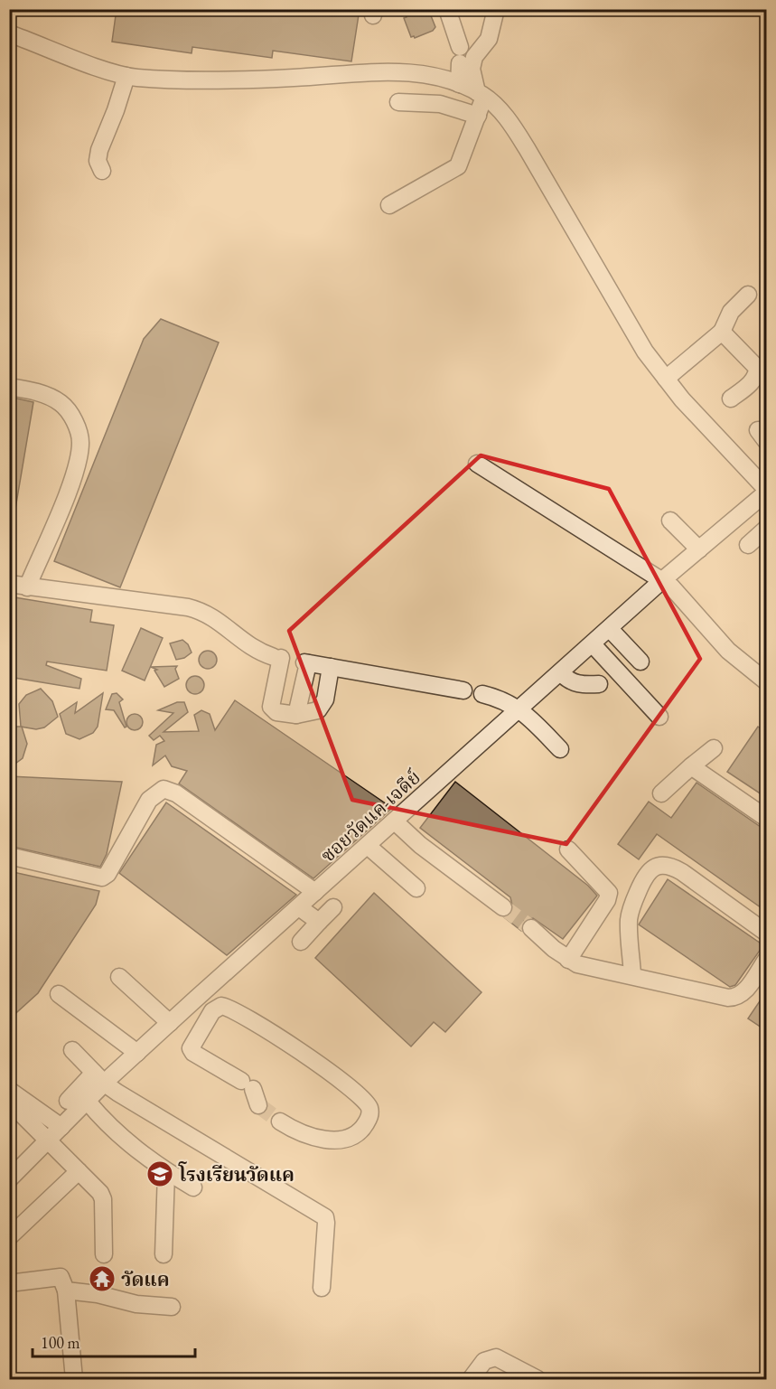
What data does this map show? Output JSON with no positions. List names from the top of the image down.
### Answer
{
  "streets": {
    "street": ["ซอยวัดแค-เจดีย์"]
  },
  "places": {
    "school or university": ["โรงเรียนวัดแค"],
    "temple": ["วัดแค"]
  },
  "scale_bar": "100 m"
}
